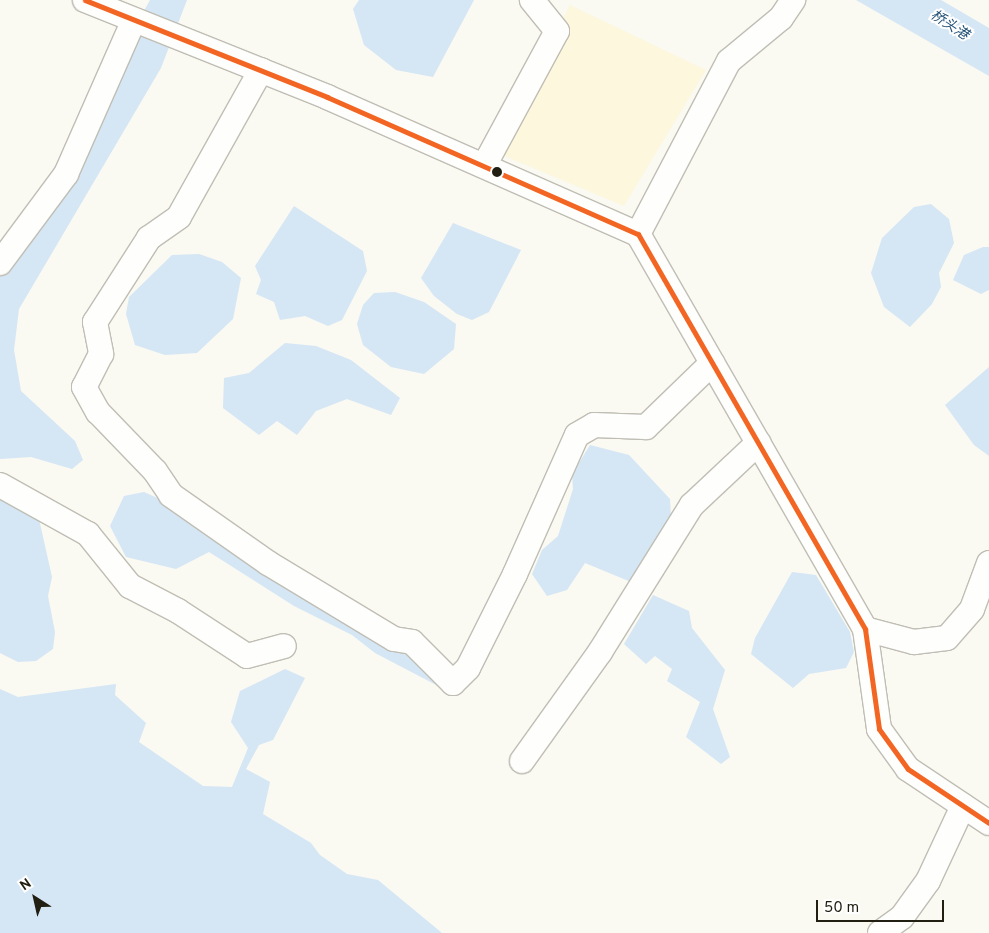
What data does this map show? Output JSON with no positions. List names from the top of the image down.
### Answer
{
  "water": ["桥头港"],
  "scale_bar": "50 m",
  "north": "top left"
}
